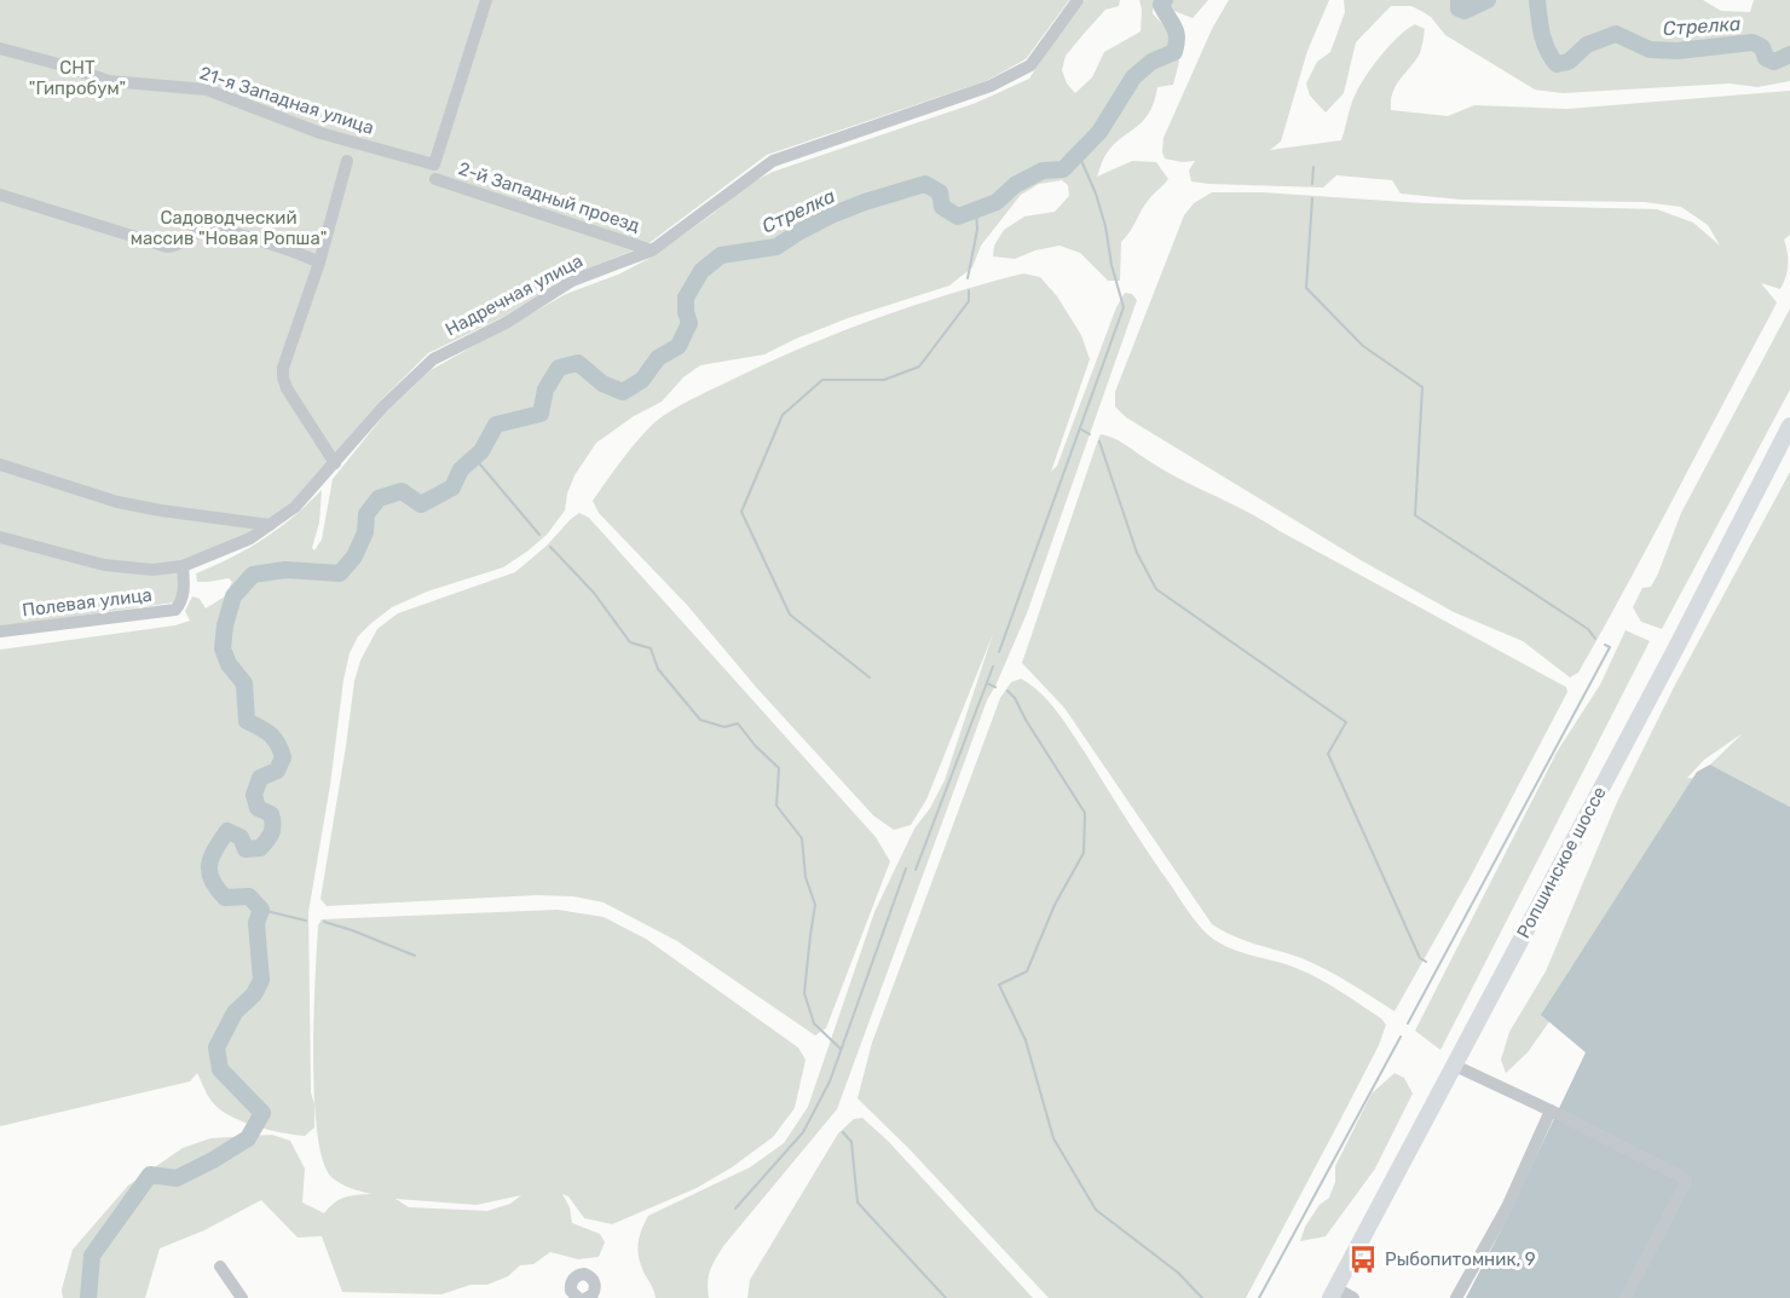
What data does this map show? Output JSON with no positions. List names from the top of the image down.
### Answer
{
  "streets": {
    "main road": ["Ропшинское шоссе"],
    "street": [
      "21-я Западная улица",
      "2-й Западный проезд",
      "Надречная улица",
      "Полевая улица"
    ]
  },
  "crossings": [
    ["2-й Западный проезд", "Надречная улица"],
    ["Надречная улица", "Полевая улица"]
  ],
  "water": ["Стрелка"],
  "parks": ["СНТ \"Гипробум\"", "Садоводческий массив \"Новая Ропша\""],
  "places": {
    "bus stop": ["Рыбопитомник, 9"]
  }
}
